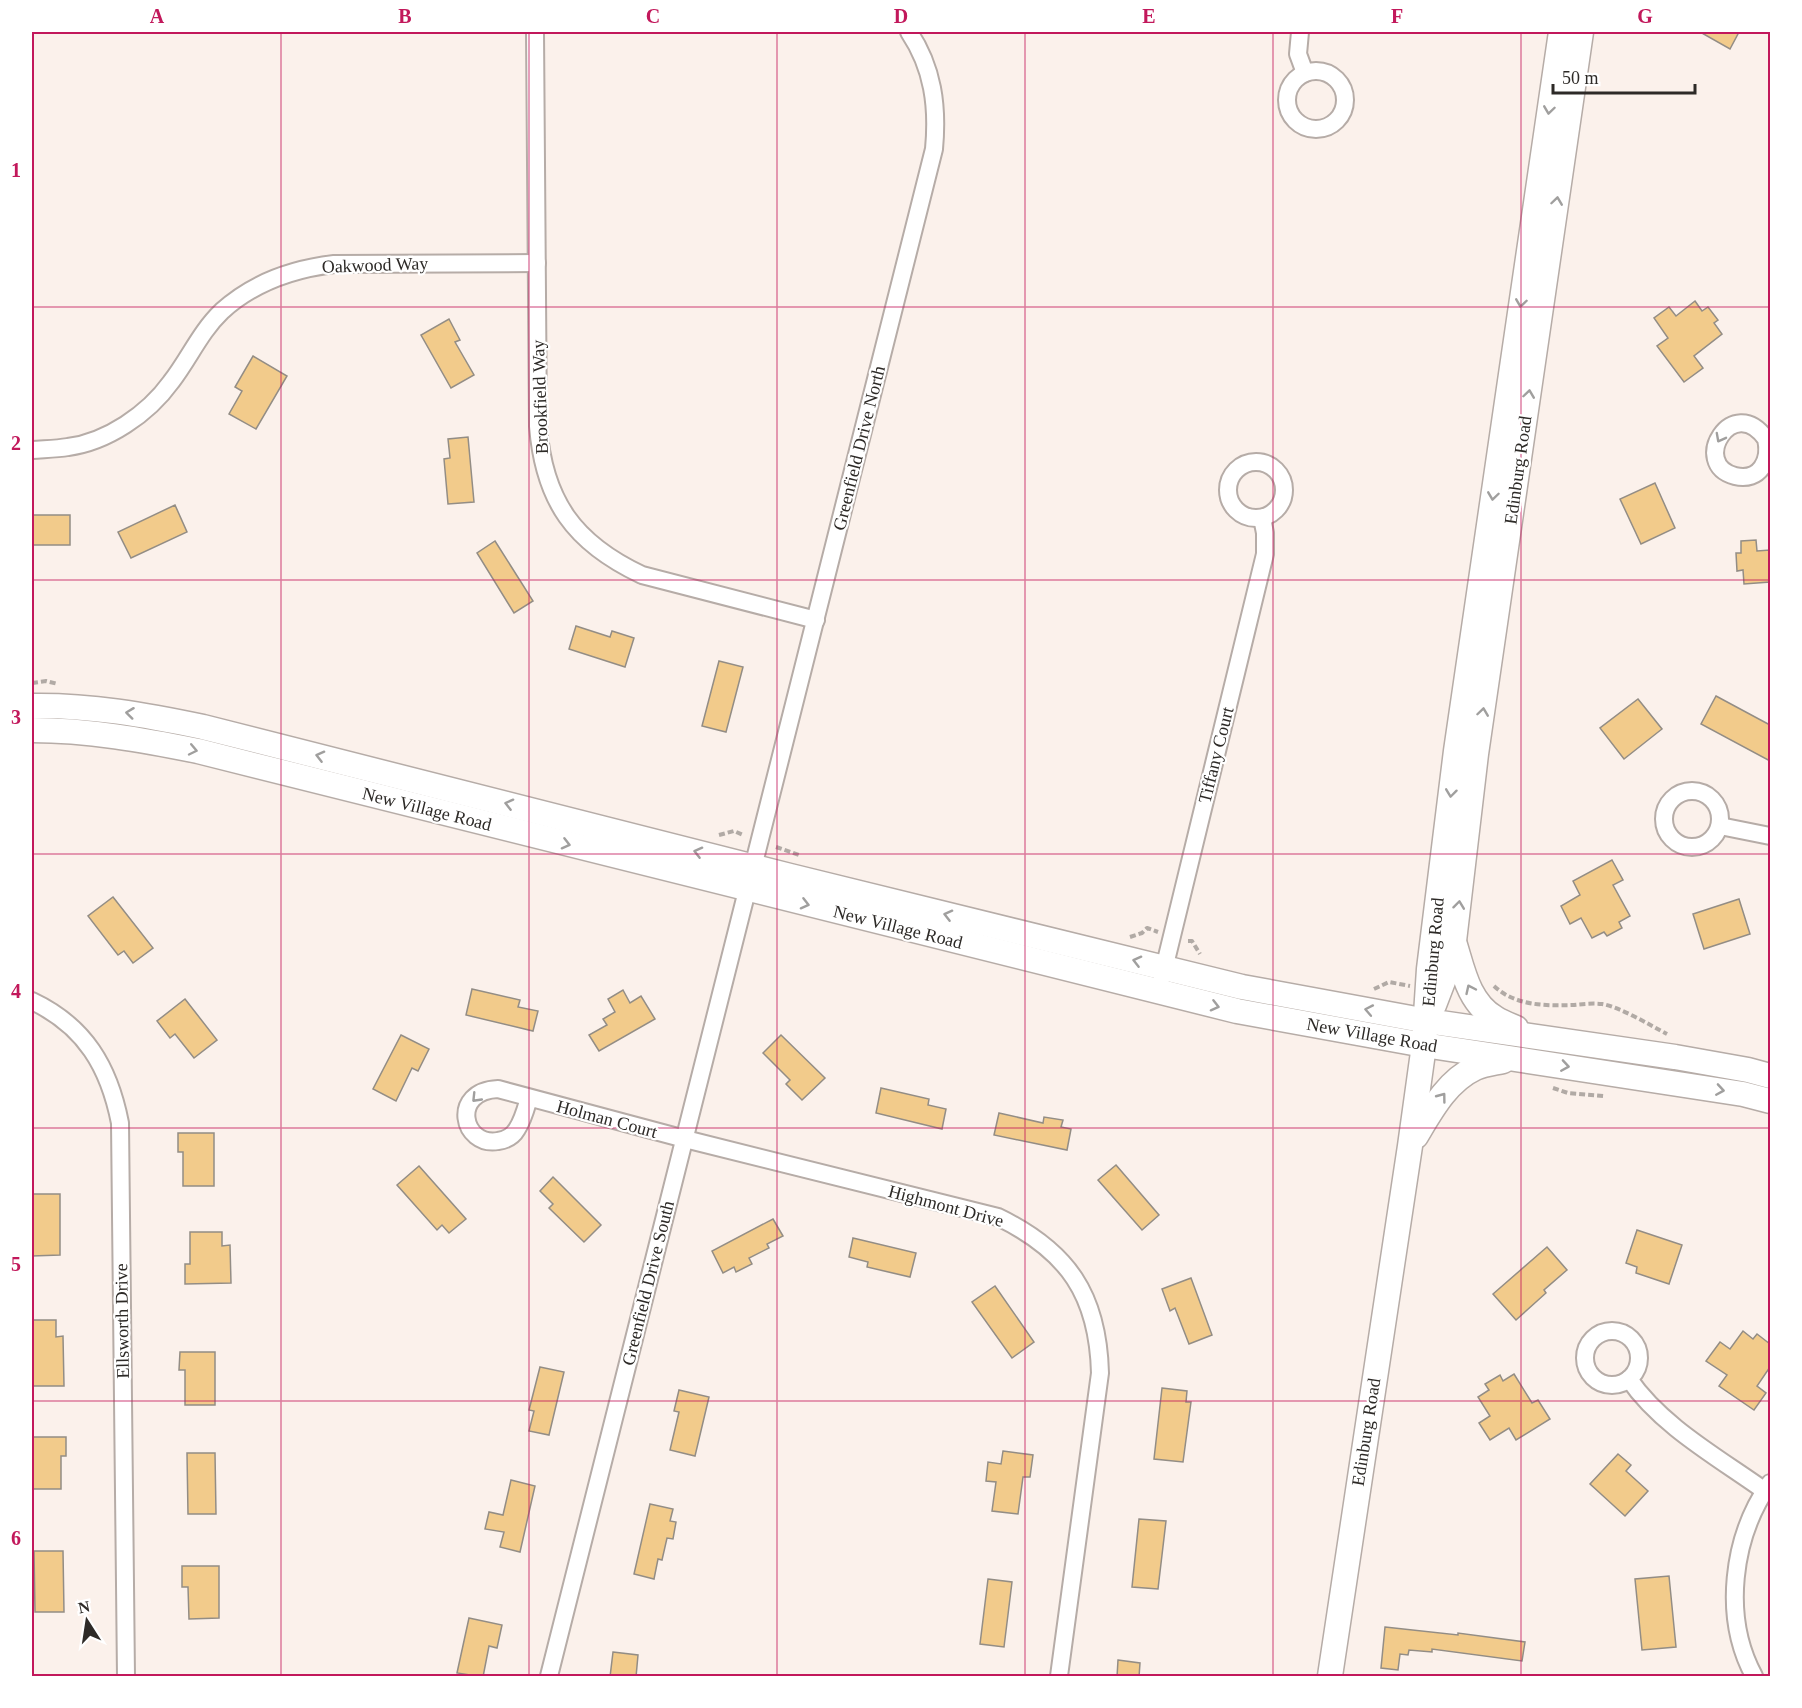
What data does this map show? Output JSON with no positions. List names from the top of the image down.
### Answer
{
  "streets": {
    "main road": ["Edinburg Road", "New Village Road"],
    "street": [
      "Oakwood Way",
      "Brookfield Way",
      "Greenfield Drive North",
      "Tiffany Court",
      "Holman Court",
      "Highmont Drive",
      "Greenfield Drive South",
      "Ellsworth Drive"
    ]
  },
  "crossings": [
    ["Oakwood Way", "Brookfield Way"],
    ["Brookfield Way", "Greenfield Drive North"],
    ["Greenfield Drive North", "New Village Road"],
    ["Greenfield Drive North", "Greenfield Drive South"],
    ["Edinburg Road", "New Village Road"],
    ["Tiffany Court", "New Village Road"],
    ["New Village Road", "Greenfield Drive South"],
    ["Holman Court", "Highmont Drive"],
    ["Holman Court", "Greenfield Drive South"],
    ["Highmont Drive", "Greenfield Drive South"]
  ],
  "scale_bar": "50 m",
  "north": "top",
  "grid": {
    "columns": [
      "A",
      "B",
      "C",
      "D",
      "E",
      "F",
      "G"
    ],
    "rows": [
      "1",
      "2",
      "3",
      "4",
      "5",
      "6"
    ]
  }
}
